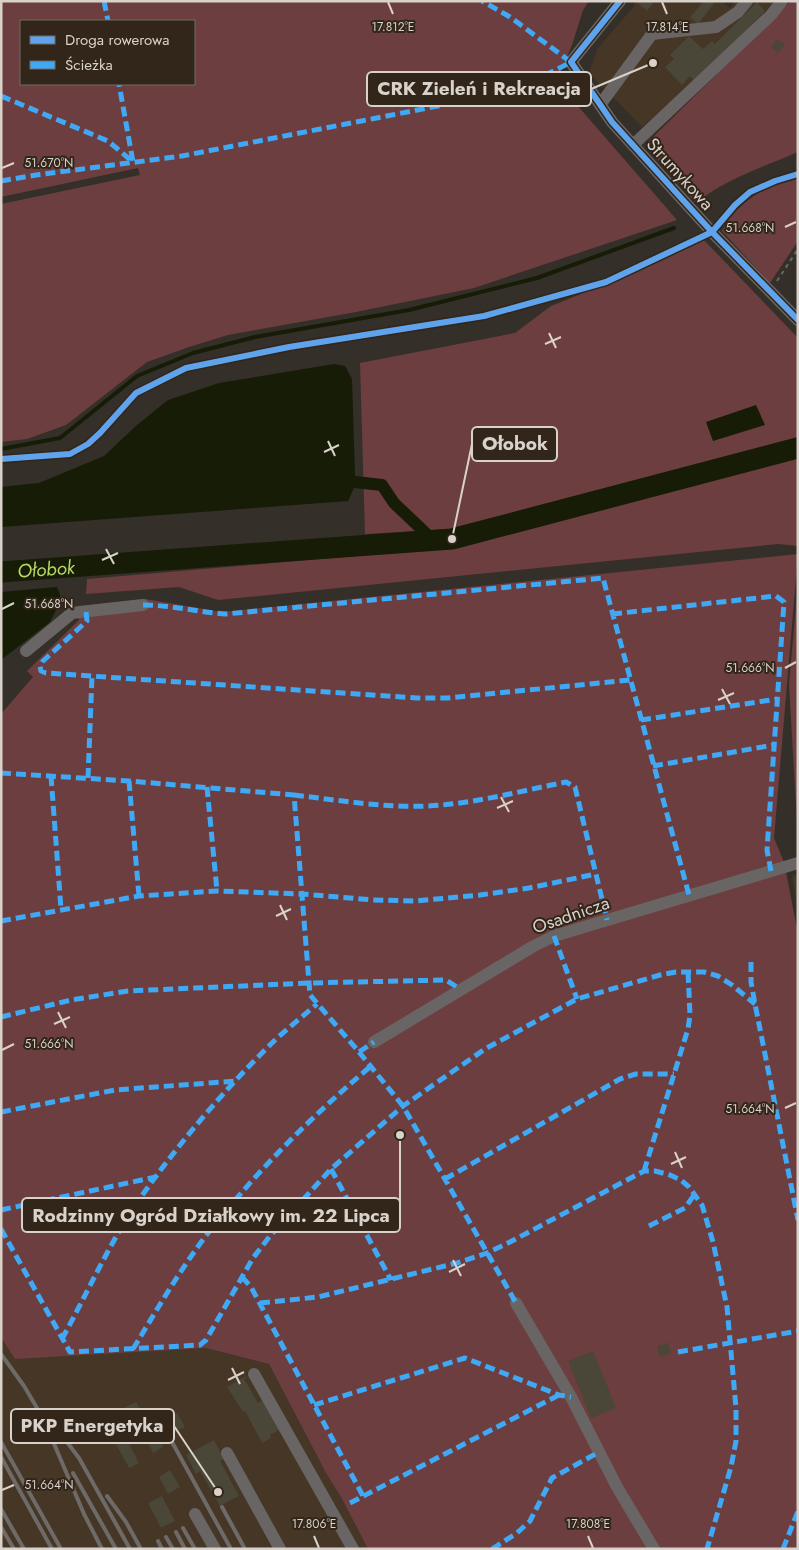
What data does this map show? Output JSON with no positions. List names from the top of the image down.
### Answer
{
  "streets": {
    "street": ["Strumykowa", "Osadnicza"]
  },
  "water": ["Ołobok"],
  "places": [
    "CRK Zieleń i Rekreacja",
    "Ołobok",
    "Rodzinny Ogród Działkowy im. 22 Lipca",
    "PKP Energetyka"
  ],
  "legend": ["Droga rowerowa", "Ścieżka"],
  "coordinates": [
    "17.814°E",
    "17.812°E",
    "51.670°N",
    "51.668°N",
    "51.666°N",
    "51.664°N",
    "17.806°E",
    "17.808°E"
  ]
}
